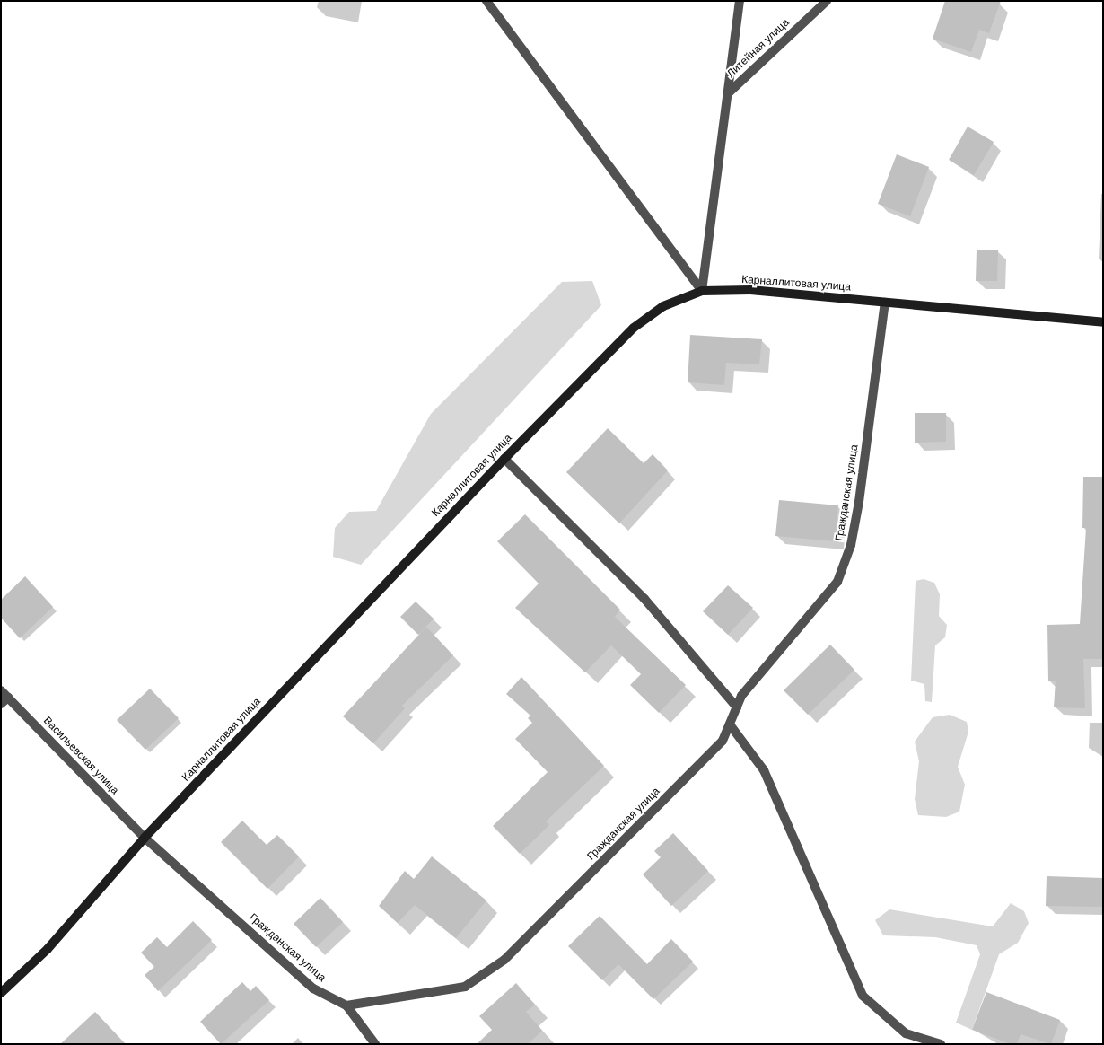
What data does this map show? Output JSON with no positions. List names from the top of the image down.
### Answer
{
  "streets": {
    "street": [
      "Литейная улица",
      "Карналлитовая улица",
      "Гражданская улица",
      "Васильевская улица"
    ]
  },
  "crossings": [
    ["Карналлитовая улица", "Гражданская улица"],
    ["Карналлитовая улица", "Васильевская улица"],
    ["Гражданская улица", "Васильевская улица"]
  ]
}
